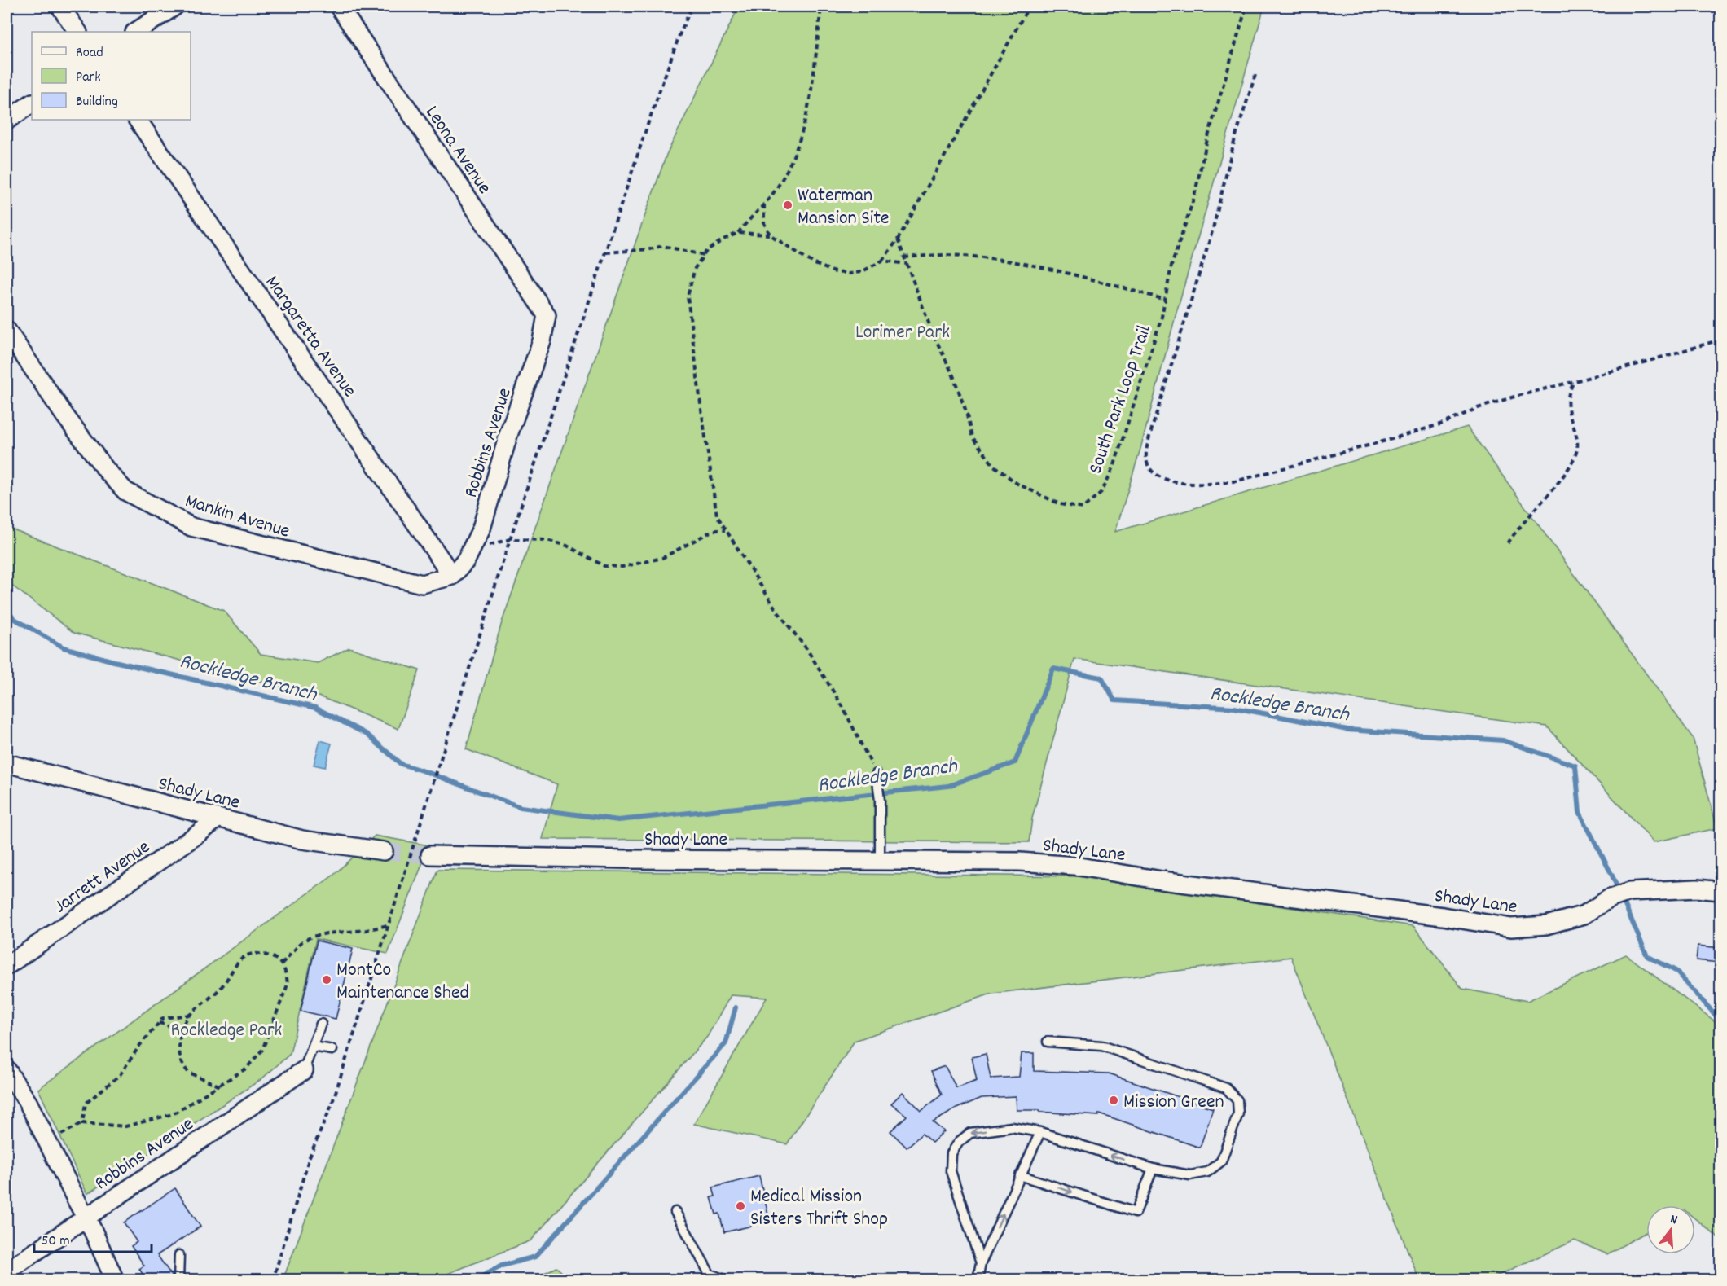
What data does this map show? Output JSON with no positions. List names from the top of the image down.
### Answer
{
  "streets": {
    "street": [
      "Leona Avenue",
      "Margaretta Avenue",
      "Robbins Avenue",
      "Mankin Avenue",
      "Shady Lane",
      "Jarrett Avenue"
    ],
    "path": ["South Park Loop Trail"]
  },
  "crossings": [
    ["Leona Avenue", "Robbins Avenue"],
    ["Margaretta Avenue", "Robbins Avenue"],
    ["Margaretta Avenue", "Mankin Avenue"],
    ["Robbins Avenue", "Mankin Avenue"],
    ["Shady Lane", "Jarrett Avenue"]
  ],
  "water": ["Rockledge Branch"],
  "parks": ["Lorimer Park", "Rockledge Park"],
  "places": [
    "Waterman Mansion Site",
    "MontCo Maintenance Shed",
    "Mission Green",
    "Medical Mission Sisters Thrift Shop"
  ],
  "legend": ["Road", "Park", "Building"],
  "scale_bar": "50 m",
  "north": "top"
}
